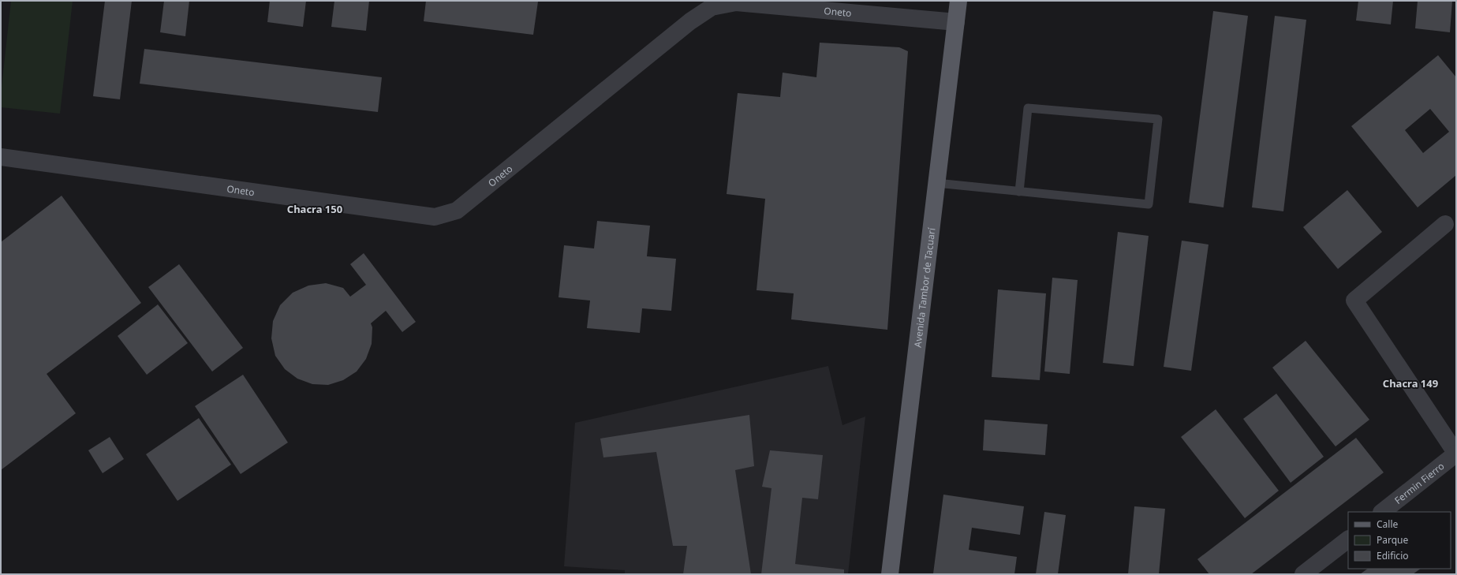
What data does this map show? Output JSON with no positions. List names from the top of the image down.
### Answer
{
  "streets": {
    "main road": ["Avenida Tambor de Tacuarí"],
    "street": ["Oneto", "Fermin Fierro"]
  },
  "crossings": [
    ["Oneto", "Avenida Tambor de Tacuarí"]
  ],
  "districts": ["Chacra 150", "Chacra 149"],
  "legend": ["Calle", "Parque", "Edificio"]
}
